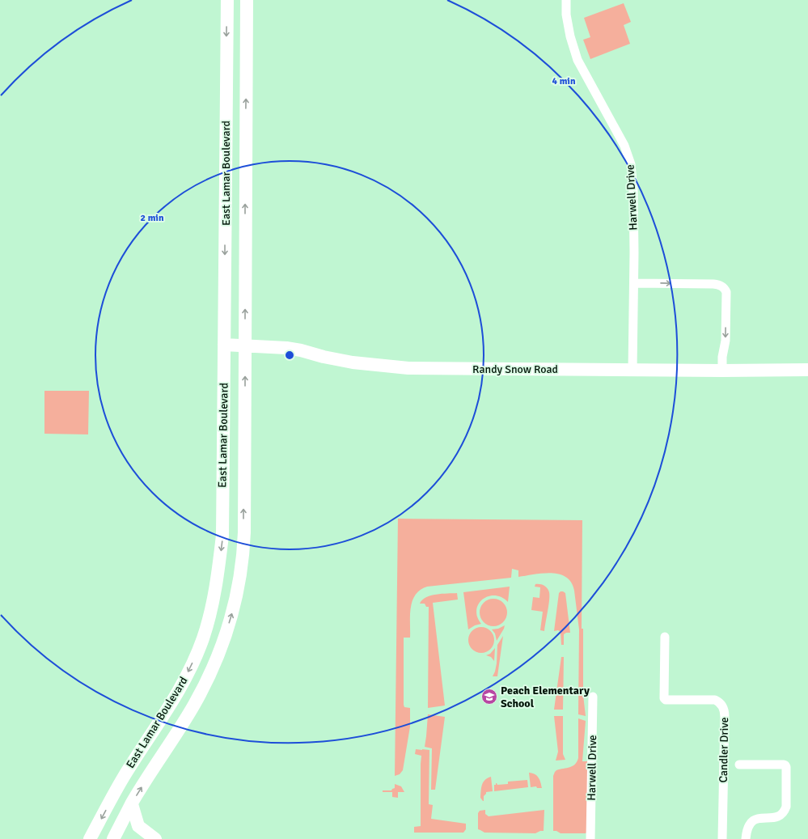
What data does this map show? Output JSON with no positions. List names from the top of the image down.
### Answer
{
  "streets": {
    "main road": ["East Lamar Boulevard", "Randy Snow Road"],
    "street": ["Harwell Drive", "Candler Drive"]
  },
  "crossings": [
    ["East Lamar Boulevard", "Randy Snow Road"],
    ["Harwell Drive", "Randy Snow Road"]
  ],
  "places": {
    "school or university": ["Peach Elementary School"]
  },
  "rings": ["4 min", "2 min"]
}
